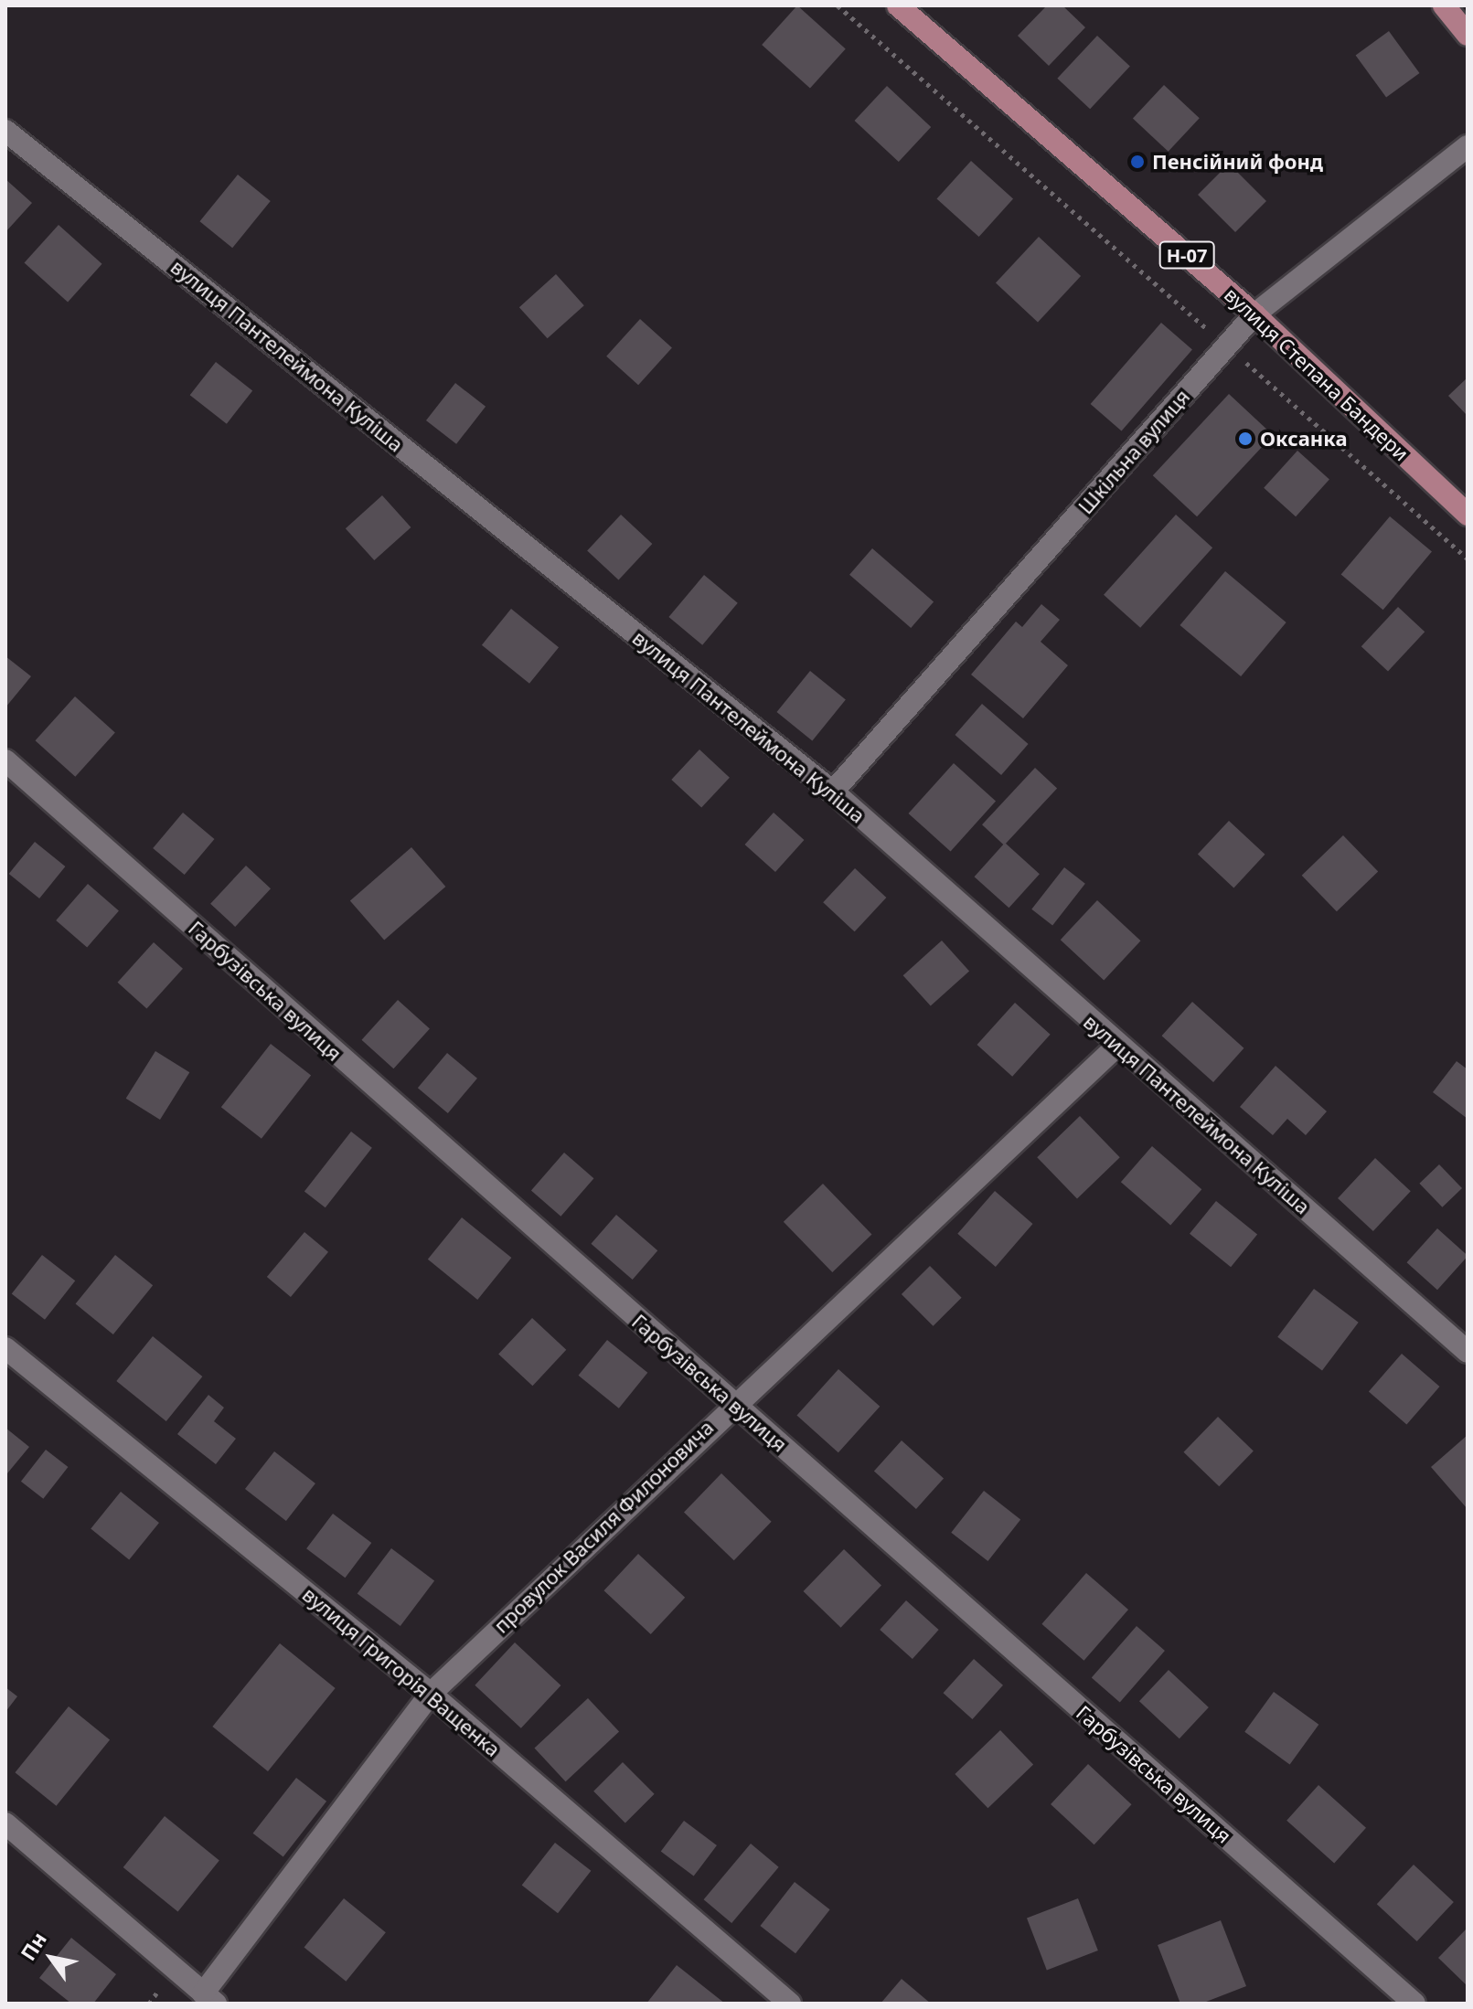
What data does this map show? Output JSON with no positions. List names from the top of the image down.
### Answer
{
  "streets": {
    "main road": ["Н-07", "вулиця Степана Бандери"],
    "street": [
      "вулиця Пантелеймона Куліша",
      "Шкільна вулиця",
      "Гарбузівська вулиця",
      "провулок Василя Филоновича",
      "вулиця Григорія Ващенка"
    ]
  },
  "crossings": [
    ["вулиця Пантелеймона Куліша", "Шкільна вулиця"],
    ["вулиця Пантелеймона Куліша", "провулок Василя Филоновича"],
    ["вулиця Степана Бандери", "Шкільна вулиця"],
    ["Гарбузівська вулиця", "провулок Василя Филоновича"],
    ["провулок Василя Филоновича", "вулиця Григорія Ващенка"]
  ],
  "places": ["Пенсійний фонд", "Оксанка"],
  "north": "top left"
}
